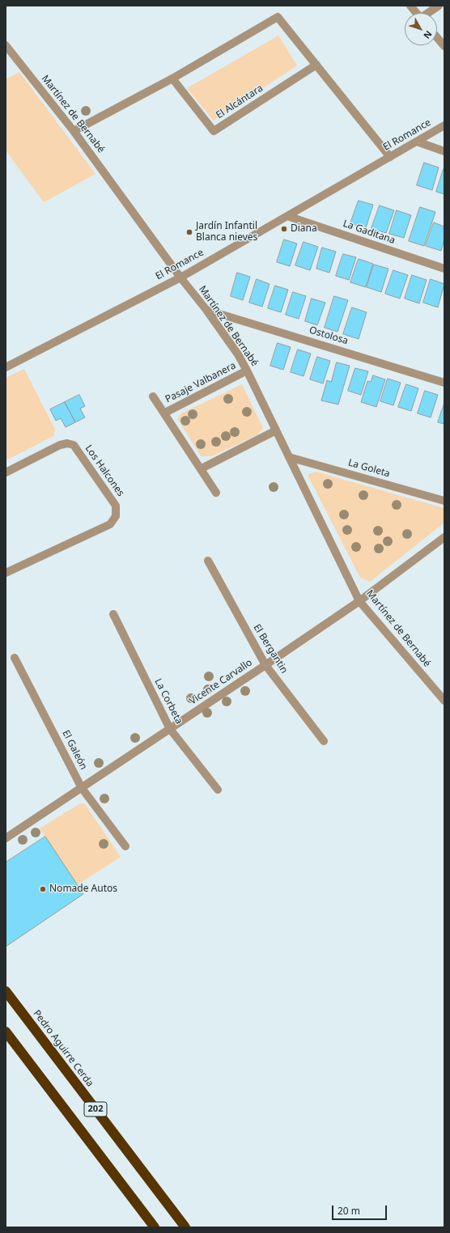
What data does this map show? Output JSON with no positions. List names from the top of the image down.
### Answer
{
  "streets": {
    "highway": ["Pedro Aguirre Cerda", "202"],
    "street": [
      "El Alcántara",
      "Martínez de Bernabé",
      "El Romance",
      "La Gaditana",
      "Ostolosa",
      "Pasaje Valbanera",
      "La Goleta",
      "Los Halcones",
      "El Bergantin",
      "Vicente Carvallo",
      "La Corbeta",
      "El Galeón"
    ]
  },
  "crossings": [
    ["Martínez de Bernabé", "El Romance"],
    ["Martínez de Bernabé", "Ostolosa"],
    ["Martínez de Bernabé", "Pasaje Valbanera"],
    ["Martínez de Bernabé", "La Goleta"],
    ["Martínez de Bernabé", "Vicente Carvallo"],
    ["El Romance", "La Gaditana"],
    ["El Bergantin", "Vicente Carvallo"],
    ["Vicente Carvallo", "La Corbeta"],
    ["Vicente Carvallo", "El Galeón"]
  ],
  "places": ["Diana", "Jardín Infantil Blanca nieves", "Nomade Autos"],
  "scale_bar": "20 m",
  "north": "bottom right"
}
